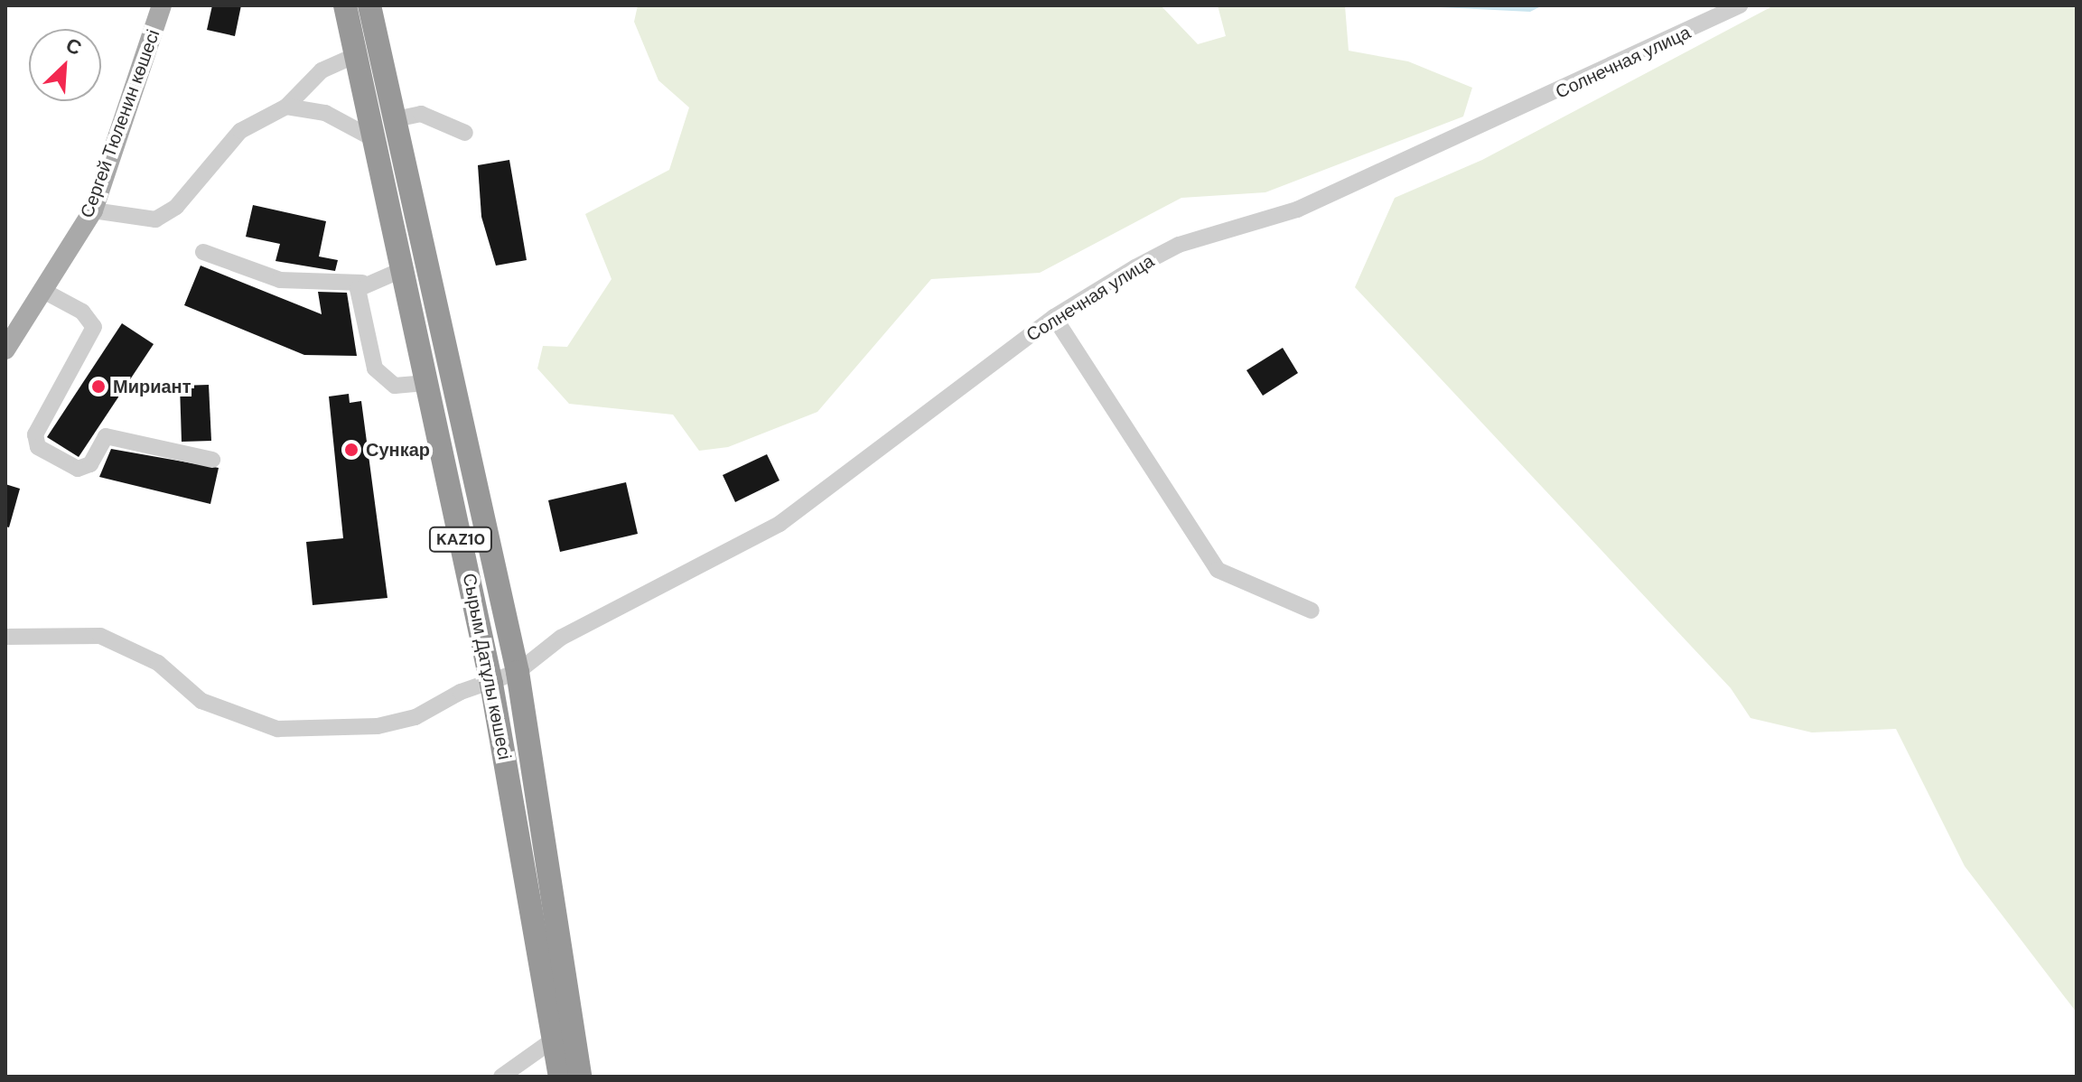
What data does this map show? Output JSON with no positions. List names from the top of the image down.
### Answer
{
  "streets": {
    "highway": ["KAZ10", "Сырым Датұлы көшесі"],
    "main road": ["Сергей Тюленин көшесі"],
    "street": ["Солнечная улица"]
  },
  "crossings": [
    ["Солнечная улица", "Сырым Датұлы көшесі"]
  ],
  "places": ["Мириант", "Сункар"],
  "north": "top right"
}
